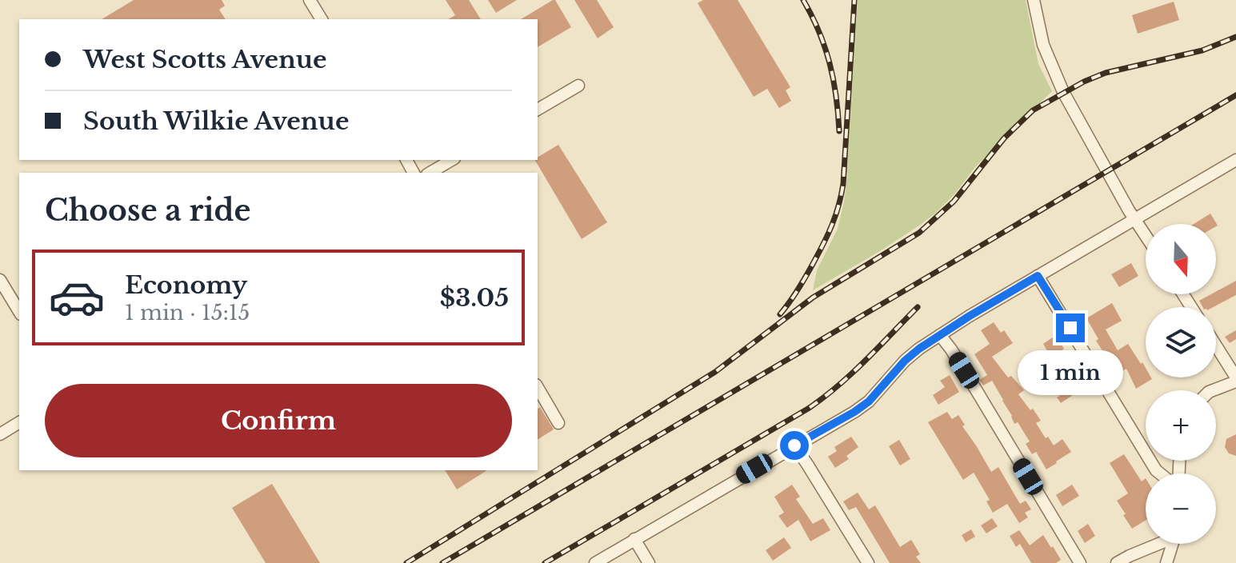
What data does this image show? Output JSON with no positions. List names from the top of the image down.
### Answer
{
  "north": "bottom",
  "page": {
    "banner": ["West Scotts Avenue", "South Wilkie Avenue"],
    "heading": "Choose a ride",
    "map_buttons": ["+", "−"],
    "list": [
      {
        "name": "Economy",
        "note": "1 min · 15:15",
        "value": "$3.05"
      }
    ],
    "bubble": "1 min",
    "buttons": "Confirm"
  }
}
